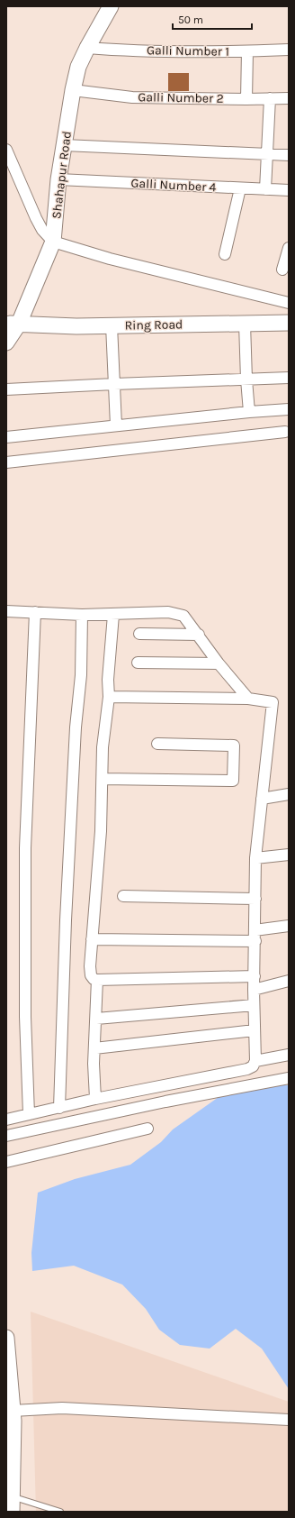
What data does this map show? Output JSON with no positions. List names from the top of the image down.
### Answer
{
  "streets": {
    "main road": ["Shahapur Road", "Ring Road"],
    "street": ["Galli Number 1", "Galli Number 2", "Galli Number 4"]
  },
  "crossings": [
    ["Galli Number 1", "Shahapur Road"],
    ["Galli Number 2", "Shahapur Road"],
    ["Shahapur Road", "Galli Number 4"],
    ["Shahapur Road", "Ring Road"]
  ],
  "scale_bar": "50 m"
}
